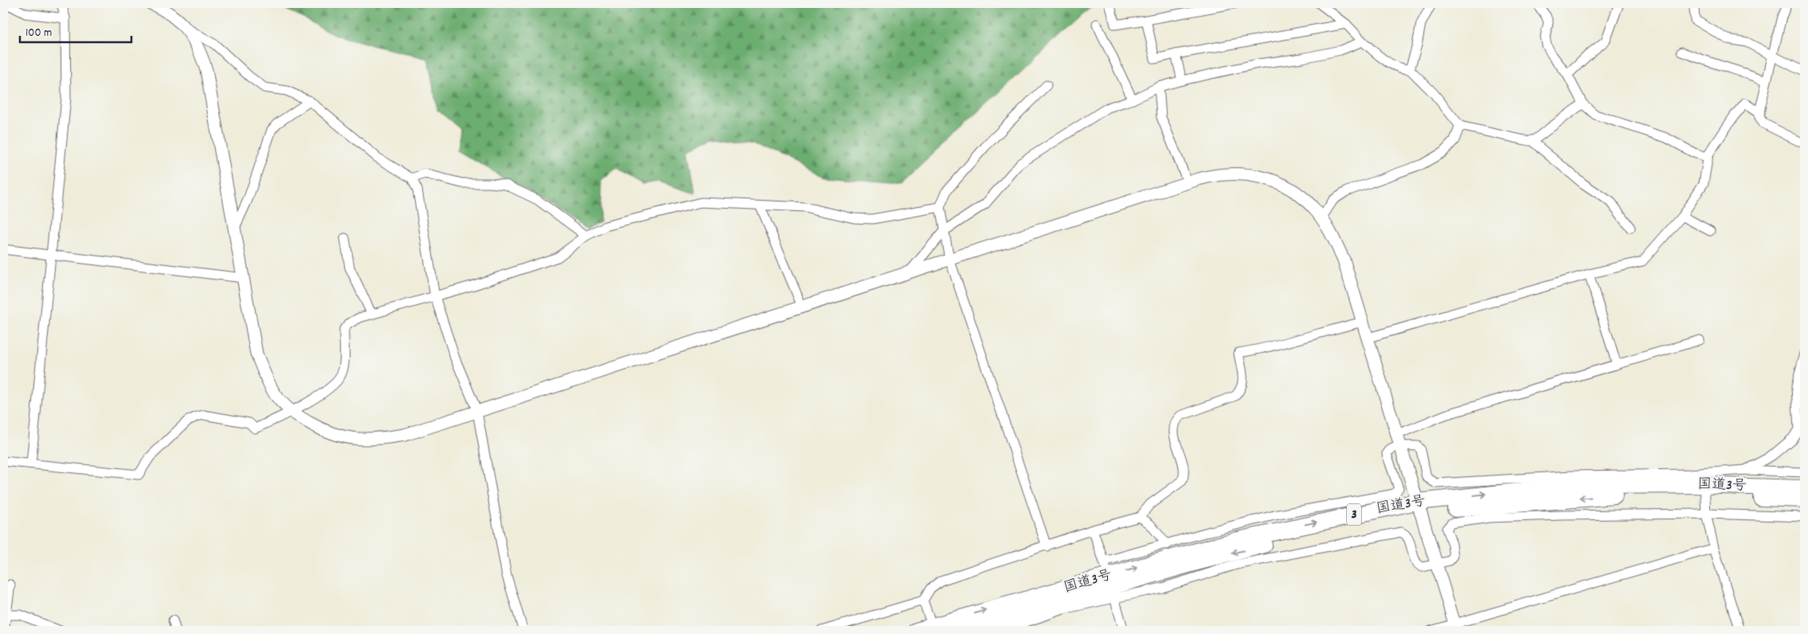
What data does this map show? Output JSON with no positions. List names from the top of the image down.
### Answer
{
  "streets": {
    "highway": ["国道3号", "3"]
  },
  "scale_bar": "100 m"
}
